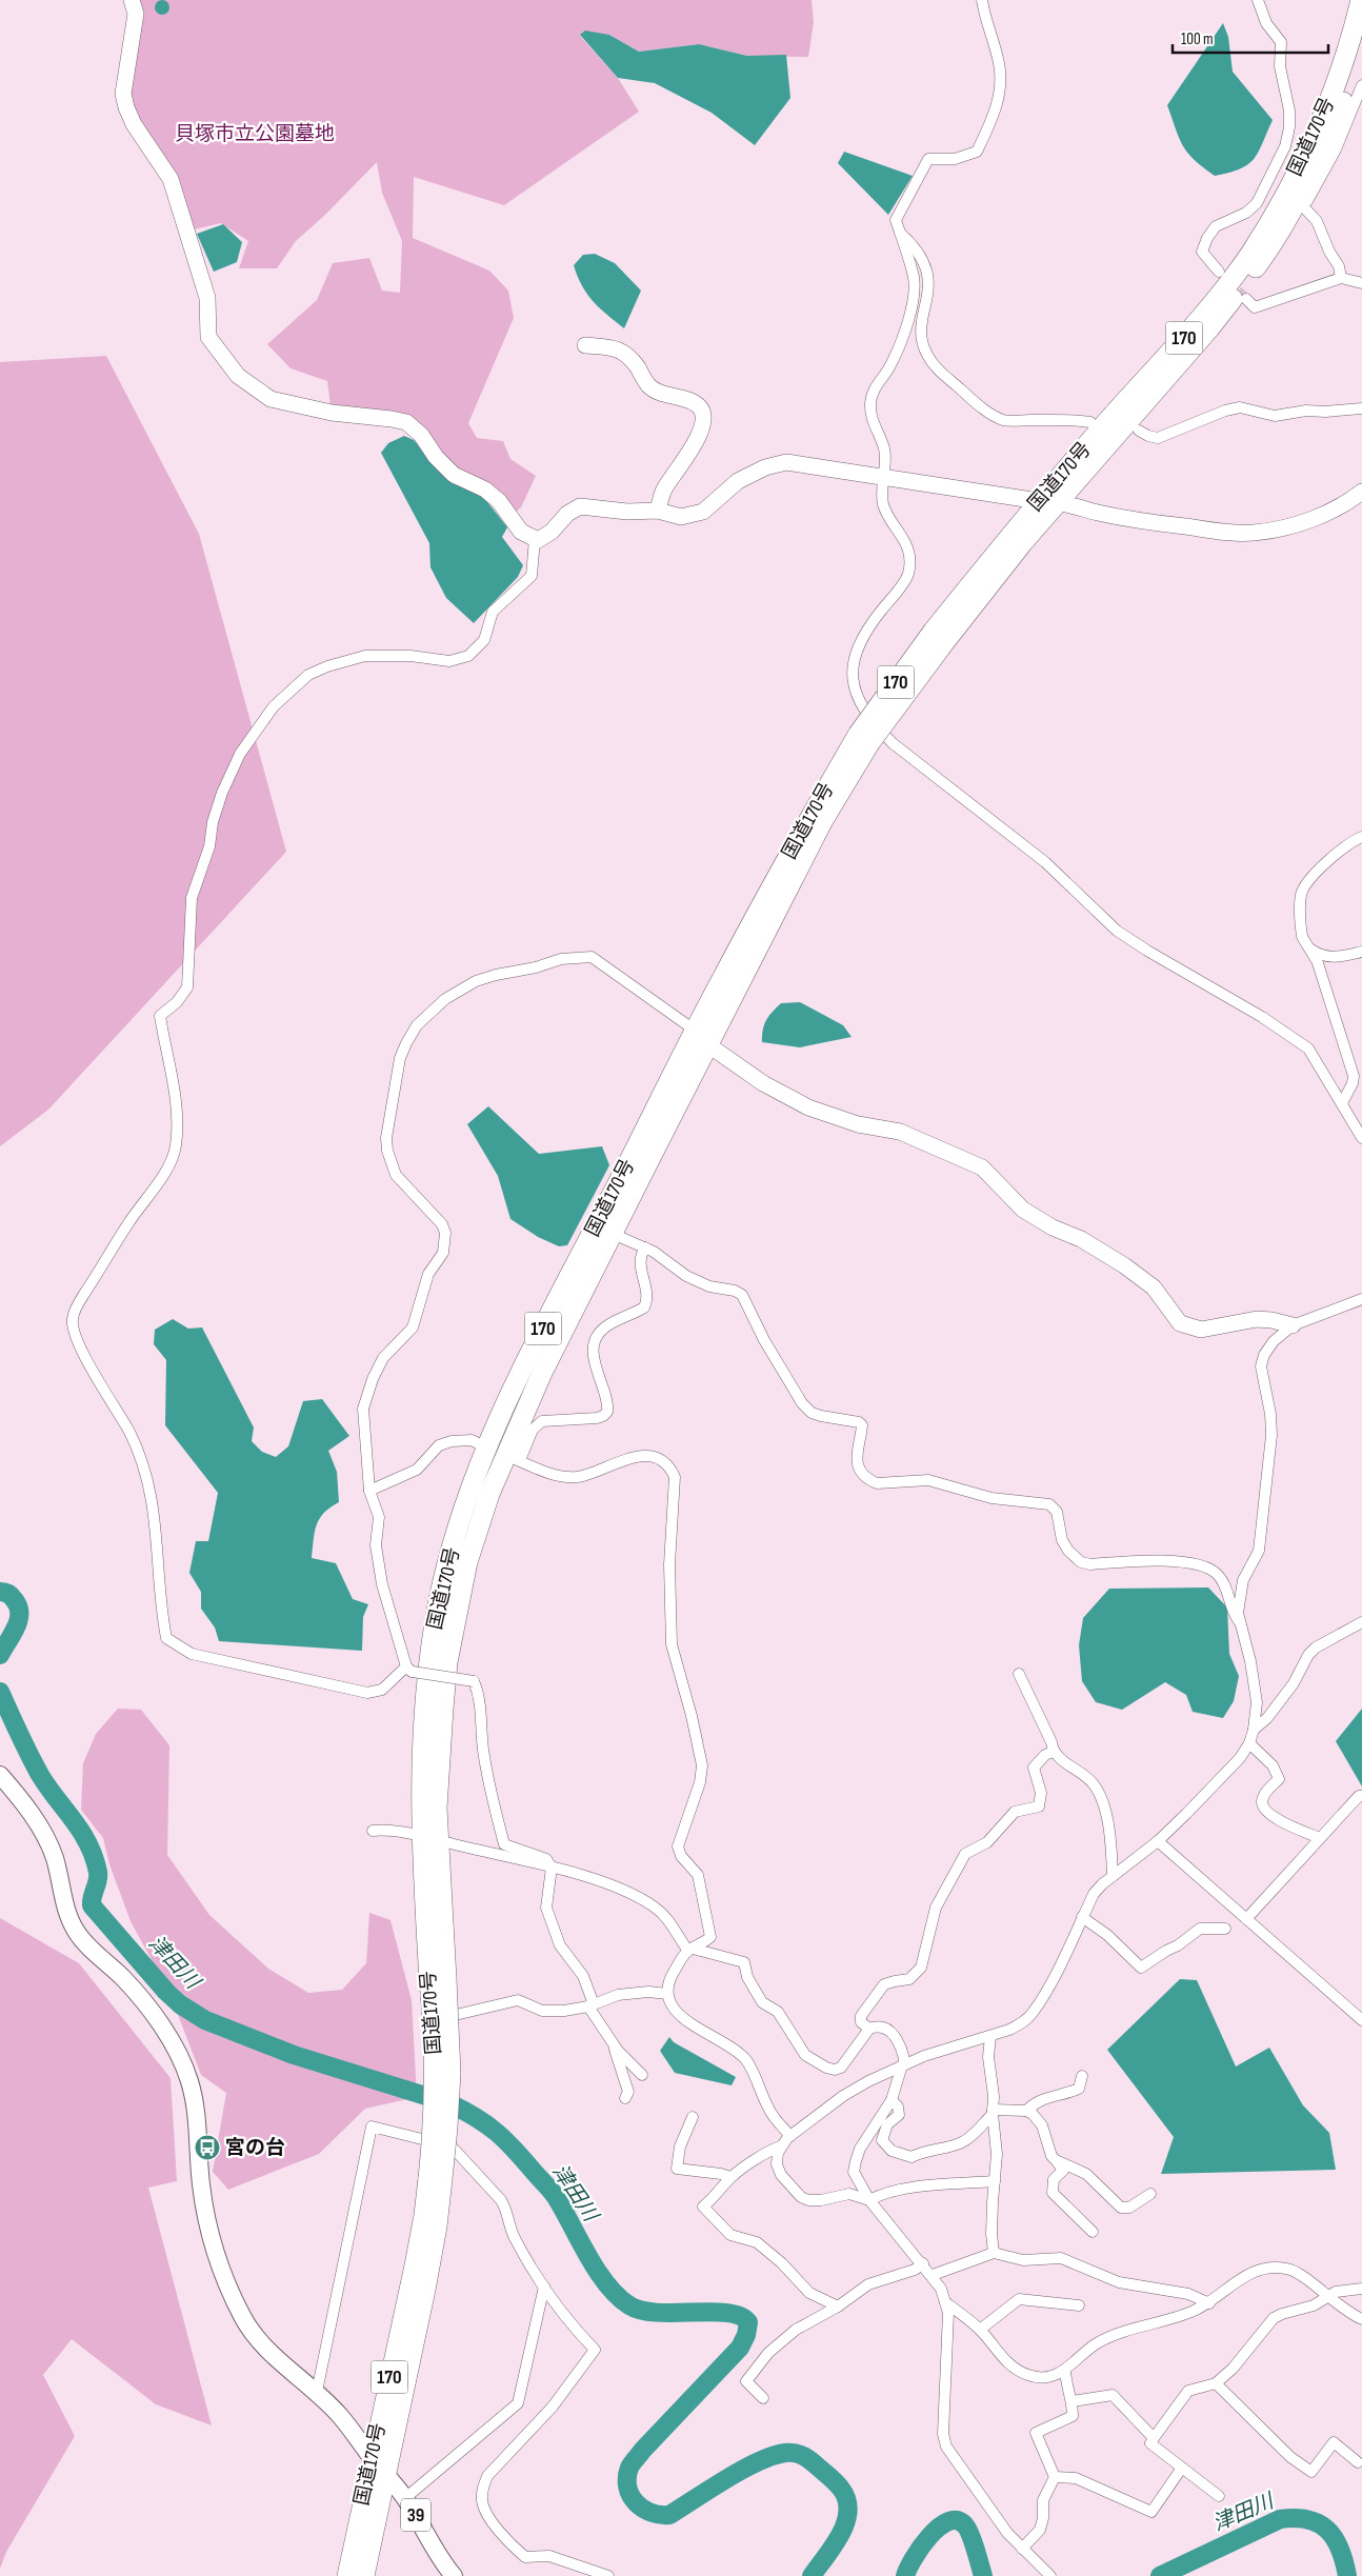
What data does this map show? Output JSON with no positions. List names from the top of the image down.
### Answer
{
  "streets": {
    "highway": ["国道170号", "170"],
    "main road": ["39"]
  },
  "crossings": [
    ["国道170号", "39"]
  ],
  "water": ["津田川"],
  "parks": ["貝塚市立公園墓地"],
  "places": {
    "bus stop": ["宮の台"]
  },
  "scale_bar": "100 m"
}
